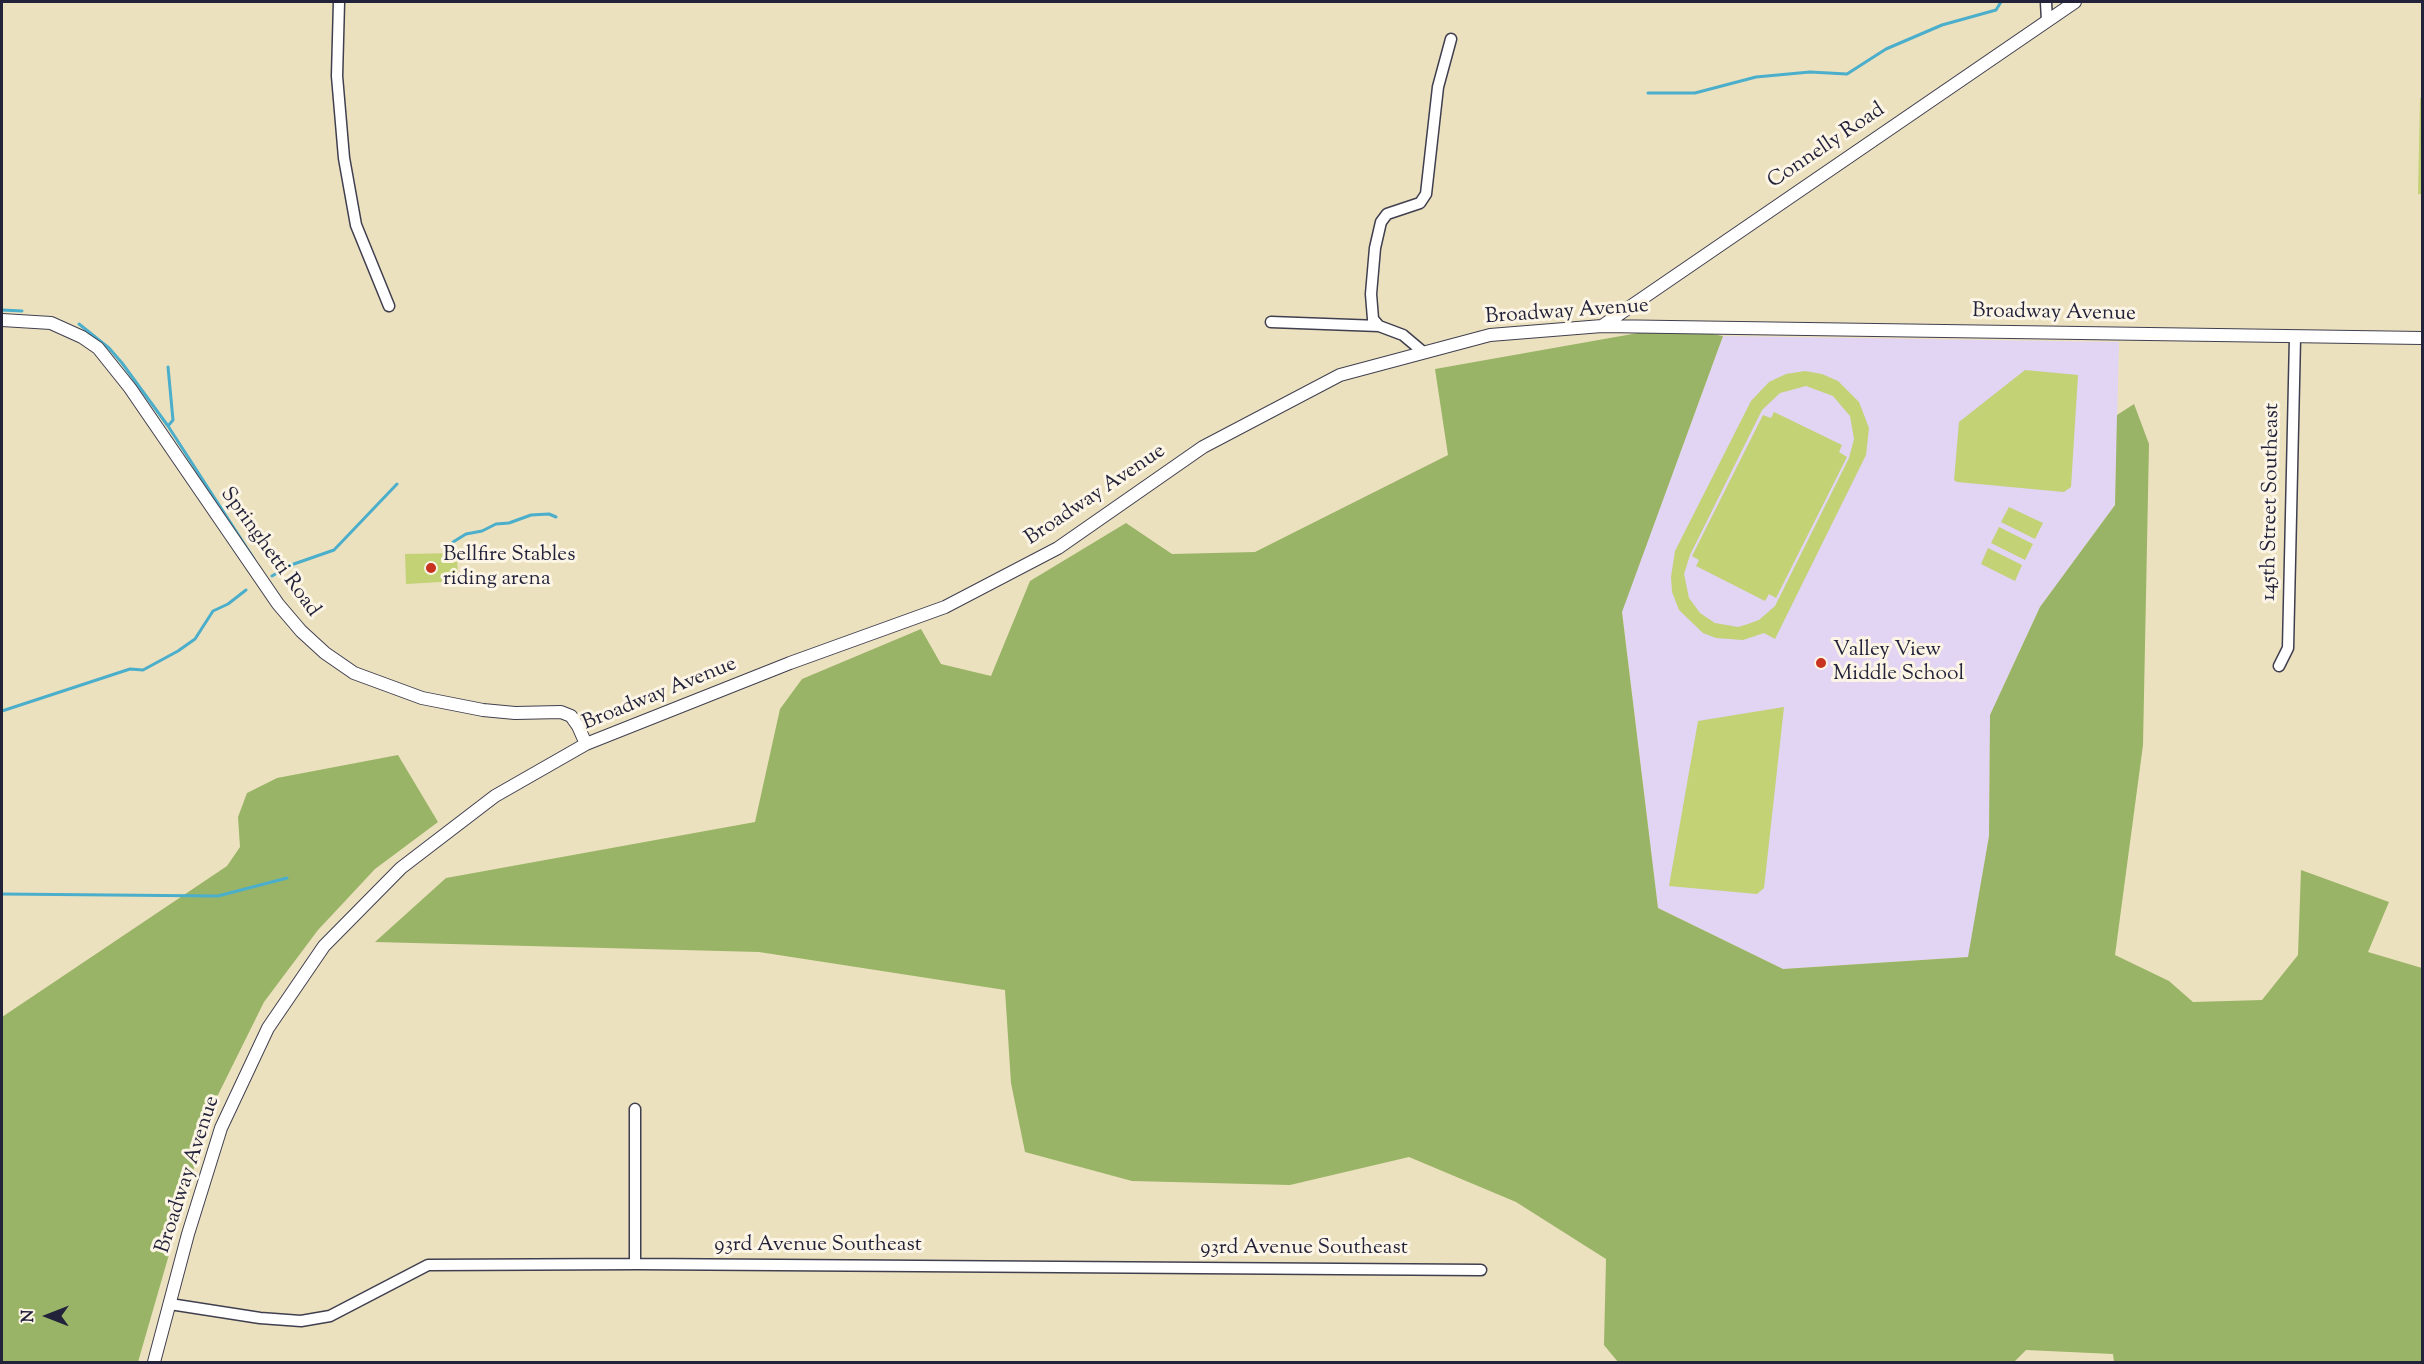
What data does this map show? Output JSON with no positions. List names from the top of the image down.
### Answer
{
  "streets": {
    "street": [
      "Connelly Road",
      "Broadway Avenue",
      "145th Street Southeast",
      "Springhetti Road",
      "93rd Avenue Southeast"
    ]
  },
  "crossings": [
    ["Connelly Road", "Broadway Avenue"],
    ["Broadway Avenue", "145th Street Southeast"],
    ["Broadway Avenue", "Springhetti Road"],
    ["Broadway Avenue", "93rd Avenue Southeast"]
  ],
  "places": ["Bellfire Stables riding arena", "Valley View Middle School"],
  "north": "left"
}
